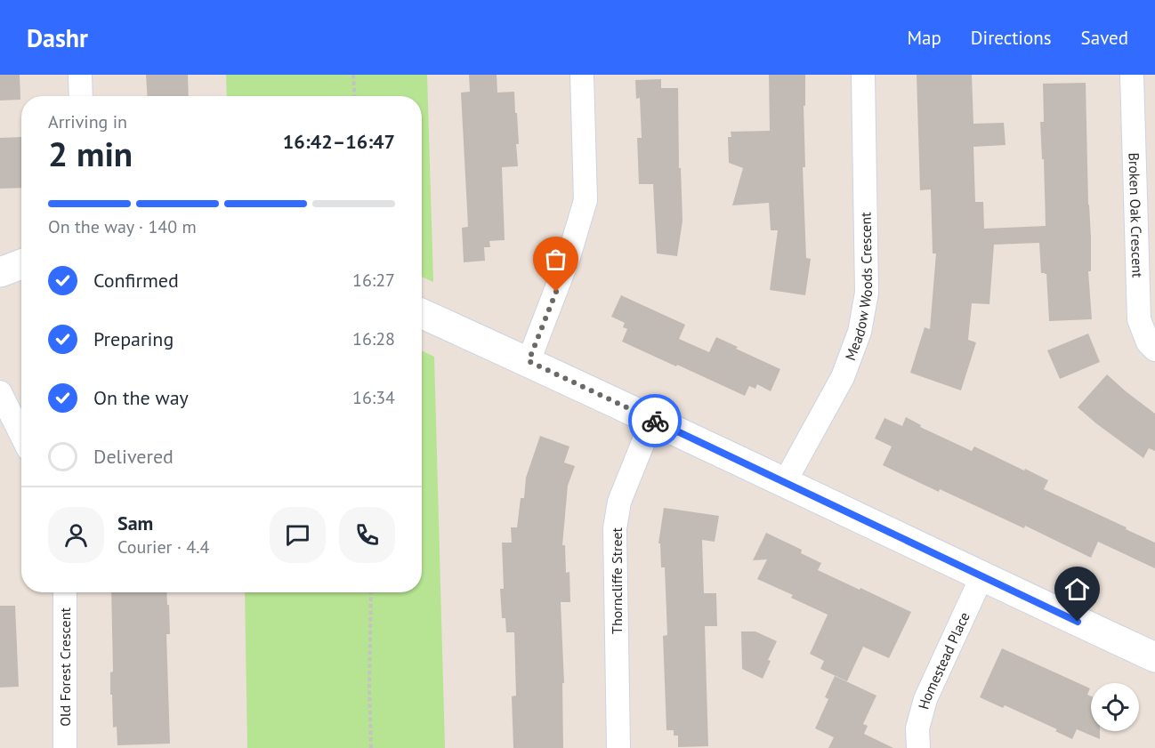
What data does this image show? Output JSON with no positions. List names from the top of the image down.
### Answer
{
  "streets": {
    "street": [
      "Broken Oak Crescent",
      "Meadow Woods Crescent",
      "Thorncliffe Street",
      "Homestead Place",
      "Old Forest Crescent"
    ]
  },
  "page": {
    "header": "Dashr",
    "nav": ["Map", "Directions", "Saved"],
    "heading": ["2 min", "Arriving in", "16:42–16:47"],
    "panel": ["Sam", "Courier · 4.4"],
    "bar": "On the way · 140 m",
    "list": [
      ["Confirmed", "16:27"],
      ["Preparing", "16:28"],
      ["On the way", "16:34"],
      "Delivered"
    ]
  }
}
